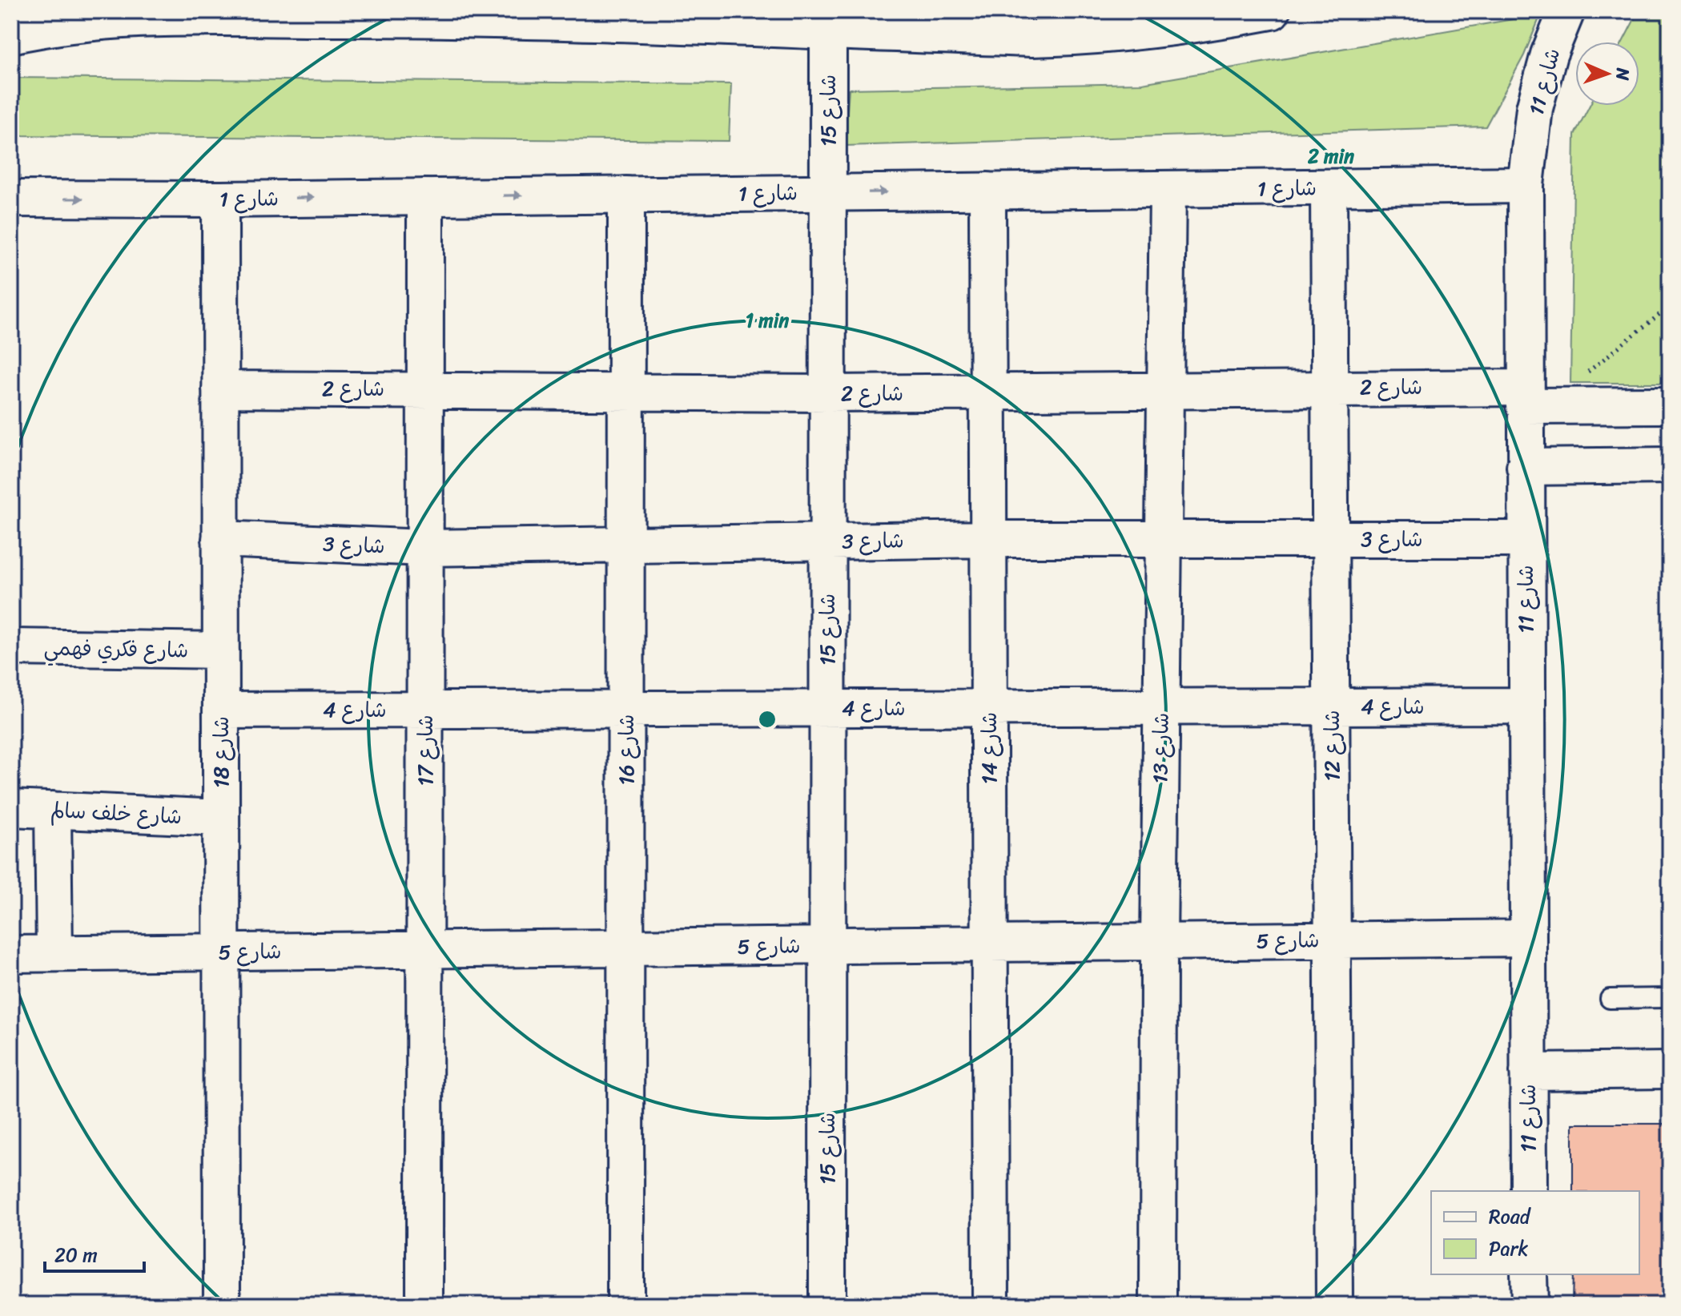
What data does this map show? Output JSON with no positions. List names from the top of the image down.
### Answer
{
  "streets": {
    "street": [
      "شارع 11",
      "شارع 15",
      "شارع 1",
      "شارع 2",
      "شارع 3",
      "شارع فكري فهمي",
      "شارع 4",
      "شارع 12",
      "شارع 14",
      "شارع 13",
      "شارع 16",
      "شارع 17",
      "شارع 18",
      "شارع خلف سالم",
      "شارع 5"
    ]
  },
  "crossings": [
    ["شارع 11", "شارع 1"],
    ["شارع 11", "شارع 2"],
    ["شارع 11", "شارع 3"],
    ["شارع 11", "شارع 4"],
    ["شارع 11", "شارع 5"],
    ["شارع 15", "شارع 1"],
    ["شارع 15", "شارع 2"],
    ["شارع 15", "شارع 3"],
    ["شارع 15", "شارع 4"],
    ["شارع 15", "شارع 5"],
    ["شارع 1", "شارع 12"],
    ["شارع 1", "شارع 14"],
    ["شارع 1", "شارع 13"],
    ["شارع 1", "شارع 16"],
    ["شارع 1", "شارع 17"],
    ["شارع 1", "شارع 18"],
    ["شارع 2", "شارع 12"],
    ["شارع 2", "شارع 14"],
    ["شارع 2", "شارع 13"],
    ["شارع 2", "شارع 16"],
    ["شارع 2", "شارع 17"],
    ["شارع 2", "شارع 18"],
    ["شارع 3", "شارع 12"],
    ["شارع 3", "شارع 14"],
    ["شارع 3", "شارع 13"],
    ["شارع 3", "شارع 16"],
    ["شارع 3", "شارع 17"],
    ["شارع 3", "شارع 18"],
    ["شارع فكري فهمي", "شارع 18"],
    ["شارع 4", "شارع 12"],
    ["شارع 4", "شارع 14"],
    ["شارع 4", "شارع 13"],
    ["شارع 4", "شارع 16"],
    ["شارع 4", "شارع 17"],
    ["شارع 4", "شارع 18"],
    ["شارع 12", "شارع 5"],
    ["شارع 14", "شارع 5"],
    ["شارع 13", "شارع 5"],
    ["شارع 16", "شارع 5"],
    ["شارع 17", "شارع 5"],
    ["شارع 18", "شارع خلف سالم"],
    ["شارع 18", "شارع 5"]
  ],
  "legend": ["Road", "Park"],
  "scale_bar": "20 m",
  "north": "right",
  "rings": ["2 min", "1 min"]
}
